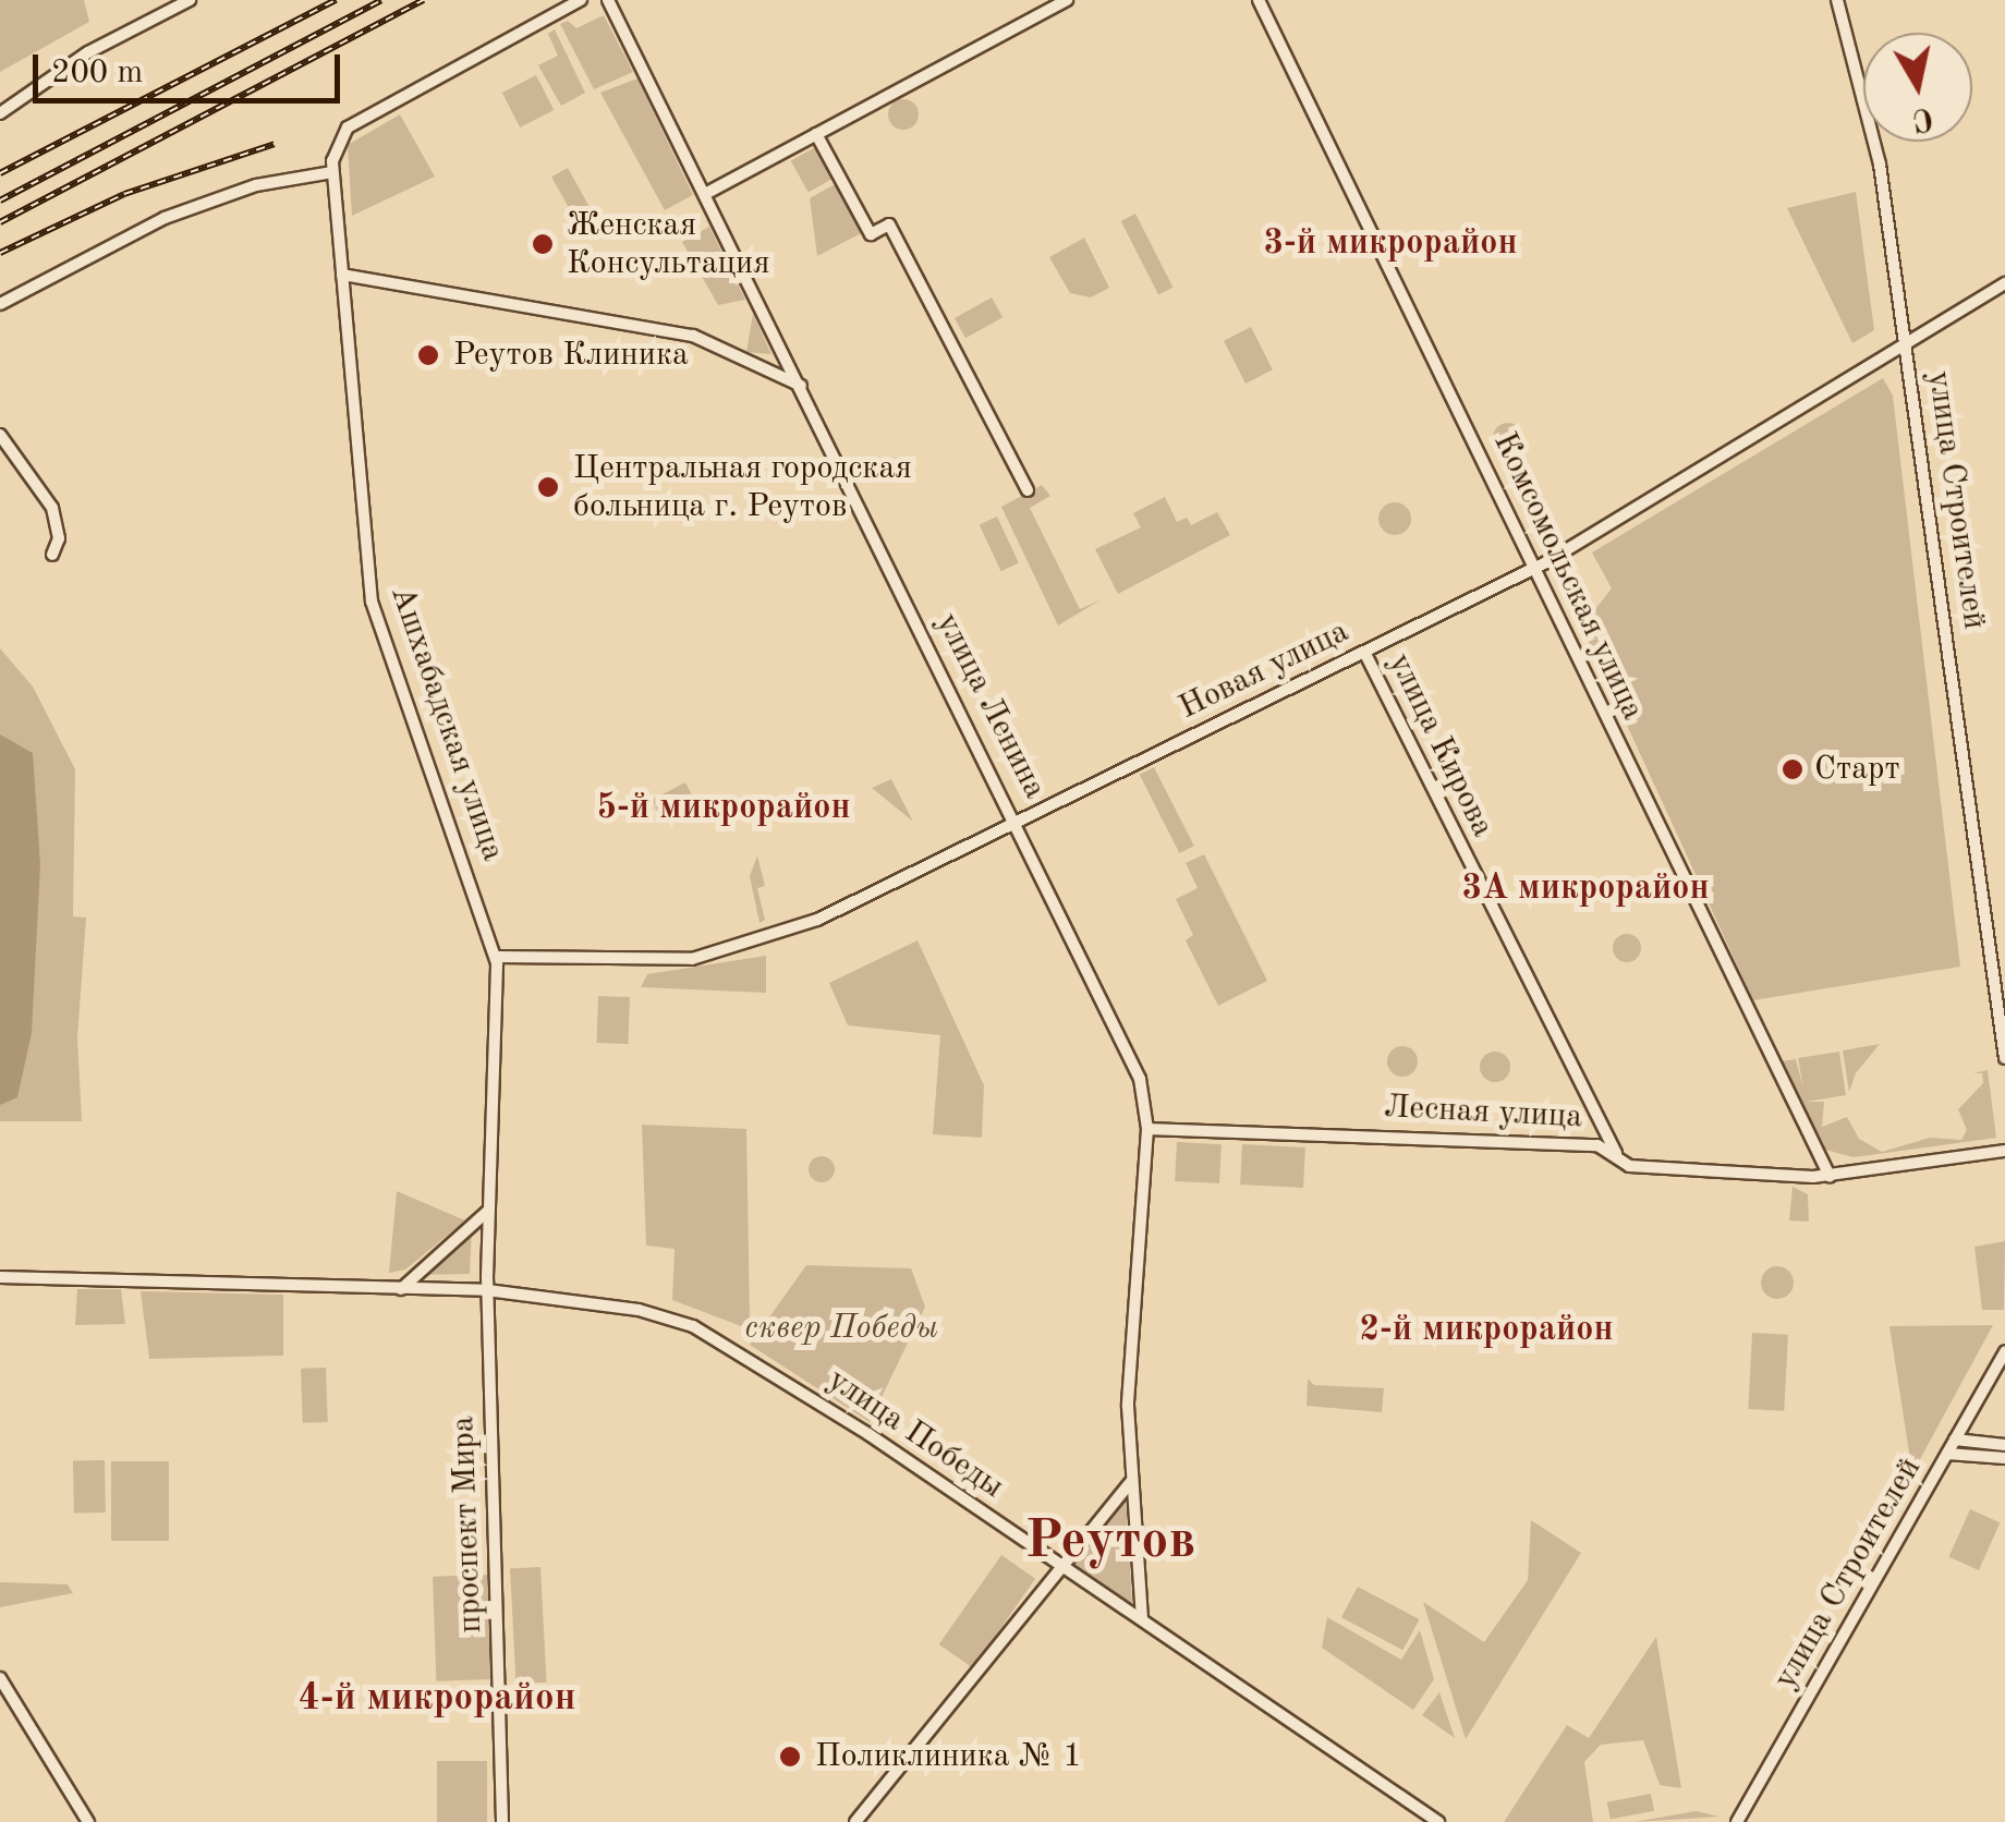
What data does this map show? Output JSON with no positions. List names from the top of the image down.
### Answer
{
  "streets": {
    "street": [
      "улица Строителей",
      "Комсомольская улица",
      "Новая улица",
      "улица Ленина",
      "Ашхабадская улица",
      "улица Кирова",
      "Лесная улица",
      "улица Победы",
      "проспект Мира"
    ]
  },
  "crossings": [
    ["улица Строителей", "Новая улица"],
    ["Комсомольская улица", "Новая улица"],
    ["Комсомольская улица", "Лесная улица"],
    ["Новая улица", "улица Ленина"],
    ["Новая улица", "Ашхабадская улица"],
    ["Новая улица", "улица Кирова"],
    ["улица Ленина", "Лесная улица"],
    ["улица Ленина", "улица Победы"],
    ["Ашхабадская улица", "улица Победы"],
    ["Ашхабадская улица", "проспект Мира"],
    ["улица Кирова", "Лесная улица"],
    ["улица Победы", "проспект Мира"]
  ],
  "districts": [
    "3-й микрорайон",
    "5-й микрорайон",
    "3А микрорайон",
    "2-й микрорайон",
    "Реутов",
    "4-й микрорайон"
  ],
  "parks": ["сквер Победы"],
  "places": [
    "Женская Консультация",
    "Реутов Клиника",
    "Центральная городская больница г. Реутов",
    "Старт",
    "Поликлиника № 1"
  ],
  "scale_bar": "200 m",
  "north": "bottom"
}
